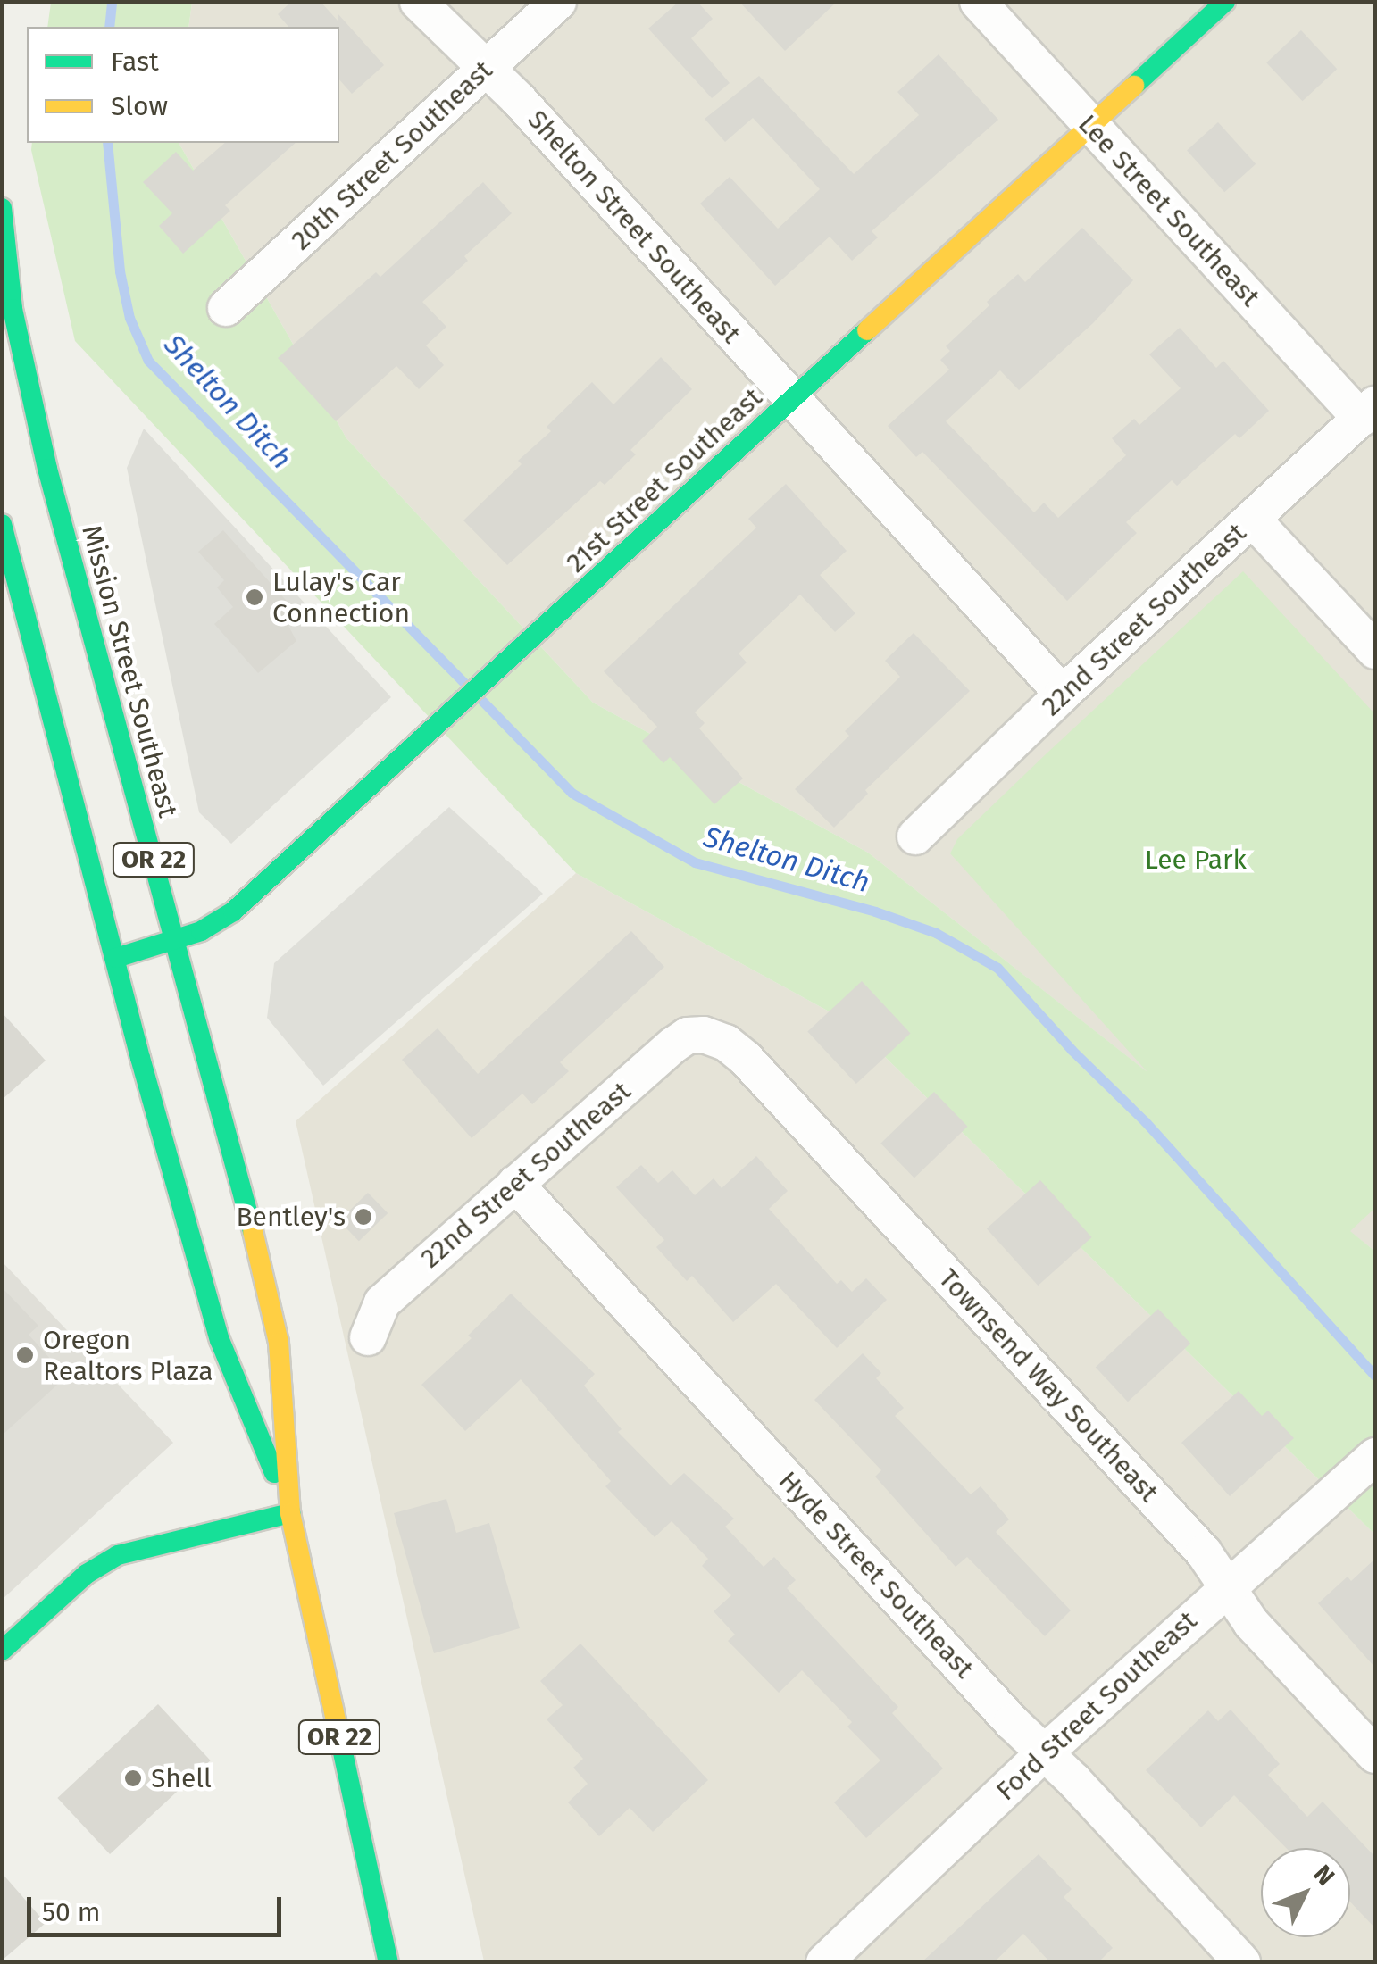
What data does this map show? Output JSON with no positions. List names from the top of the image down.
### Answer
{
  "streets": {
    "main road": ["21st Street Southeast", "Mission Street Southeast", "OR 22"],
    "street": [
      "20th Street Southeast",
      "Lee Street Southeast",
      "Shelton Street Southeast",
      "22nd Street Southeast",
      "Townsend Way Southeast",
      "Hyde Street Southeast",
      "Ford Street Southeast"
    ]
  },
  "crossings": [
    ["20th Street Southeast", "Shelton Street Southeast"],
    ["Lee Street Southeast", "21st Street Southeast"],
    ["Lee Street Southeast", "22nd Street Southeast"],
    ["Shelton Street Southeast", "21st Street Southeast"],
    ["Shelton Street Southeast", "22nd Street Southeast"],
    ["21st Street Southeast", "Mission Street Southeast"],
    ["22nd Street Southeast", "Townsend Way Southeast"],
    ["22nd Street Southeast", "Hyde Street Southeast"],
    ["Townsend Way Southeast", "Ford Street Southeast"],
    ["Hyde Street Southeast", "Ford Street Southeast"]
  ],
  "water": ["Shelton Ditch"],
  "parks": ["Lee Park"],
  "places": [
    "Lulay's Car Connection",
    "Bentley's",
    "Oregon Realtors Plaza",
    "Shell"
  ],
  "legend": ["Fast", "Slow"],
  "scale_bar": "50 m",
  "north": "top right"
}
